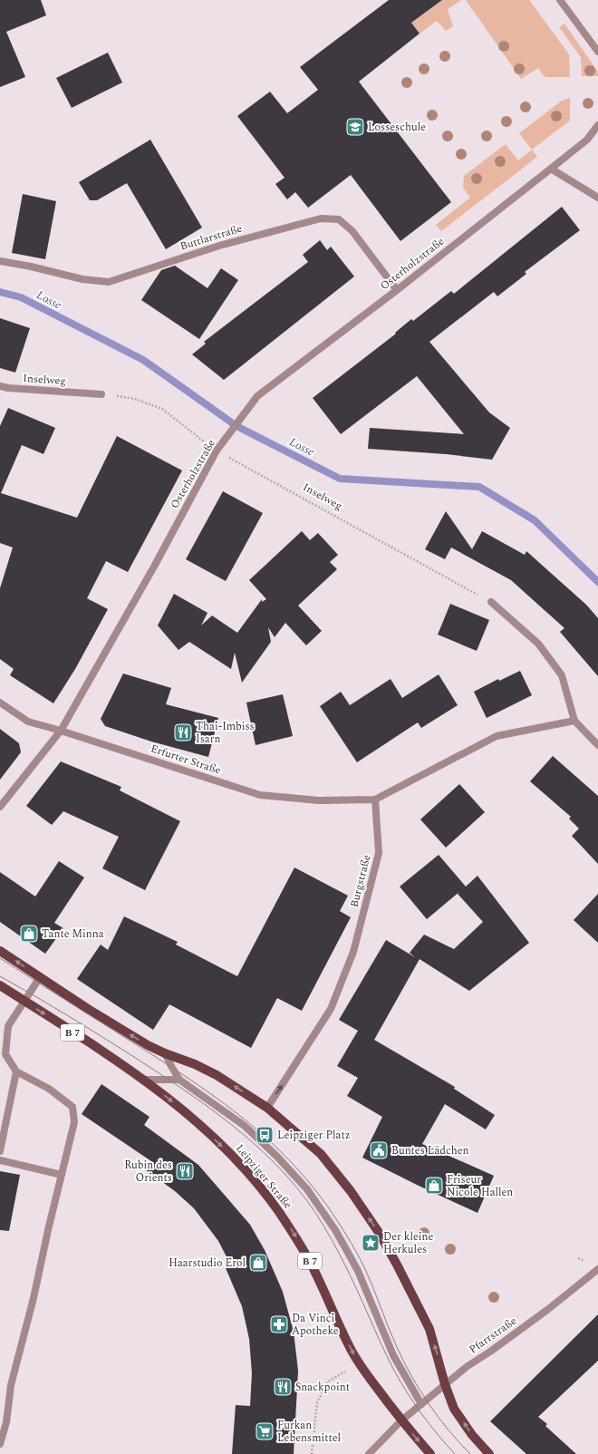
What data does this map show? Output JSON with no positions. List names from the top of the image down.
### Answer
{
  "streets": {
    "main road": ["B 7", "Leipziger Straße"],
    "street": [
      "Buttlarstraße",
      "Osterholzstraße",
      "Inselweg",
      "Erfurter Straße",
      "Burgstraße",
      "Pfarrstraße"
    ]
  },
  "crossings": [
    ["Buttlarstraße", "Osterholzstraße"],
    ["Osterholzstraße", "Inselweg"],
    ["Osterholzstraße", "Erfurter Straße"],
    ["Erfurter Straße", "Burgstraße"],
    ["Burgstraße", "B 7"],
    ["B 7", "Pfarrstraße"],
    ["Leipziger Straße", "Pfarrstraße"]
  ],
  "one_way": ["Burgstraße"],
  "water": ["Losse"],
  "places": {
    "school or university": ["Losseschule"],
    "restaurant": ["Thai-Imbiss Isarn", "Rubin des Orients", "Snackpoint"],
    "shop": ["Tante Minna", "Friseur Nicole Hallen", "Haarstudio Erol"],
    "bus stop": ["Leipziger Platz"],
    "public building": ["Buntes Lädchen"],
    "place": ["Der kleine Herkules"],
    "pharmacy": ["Da Vinci Apotheke"],
    "supermarket": ["Furkan Lebensmittel"]
  }
}
